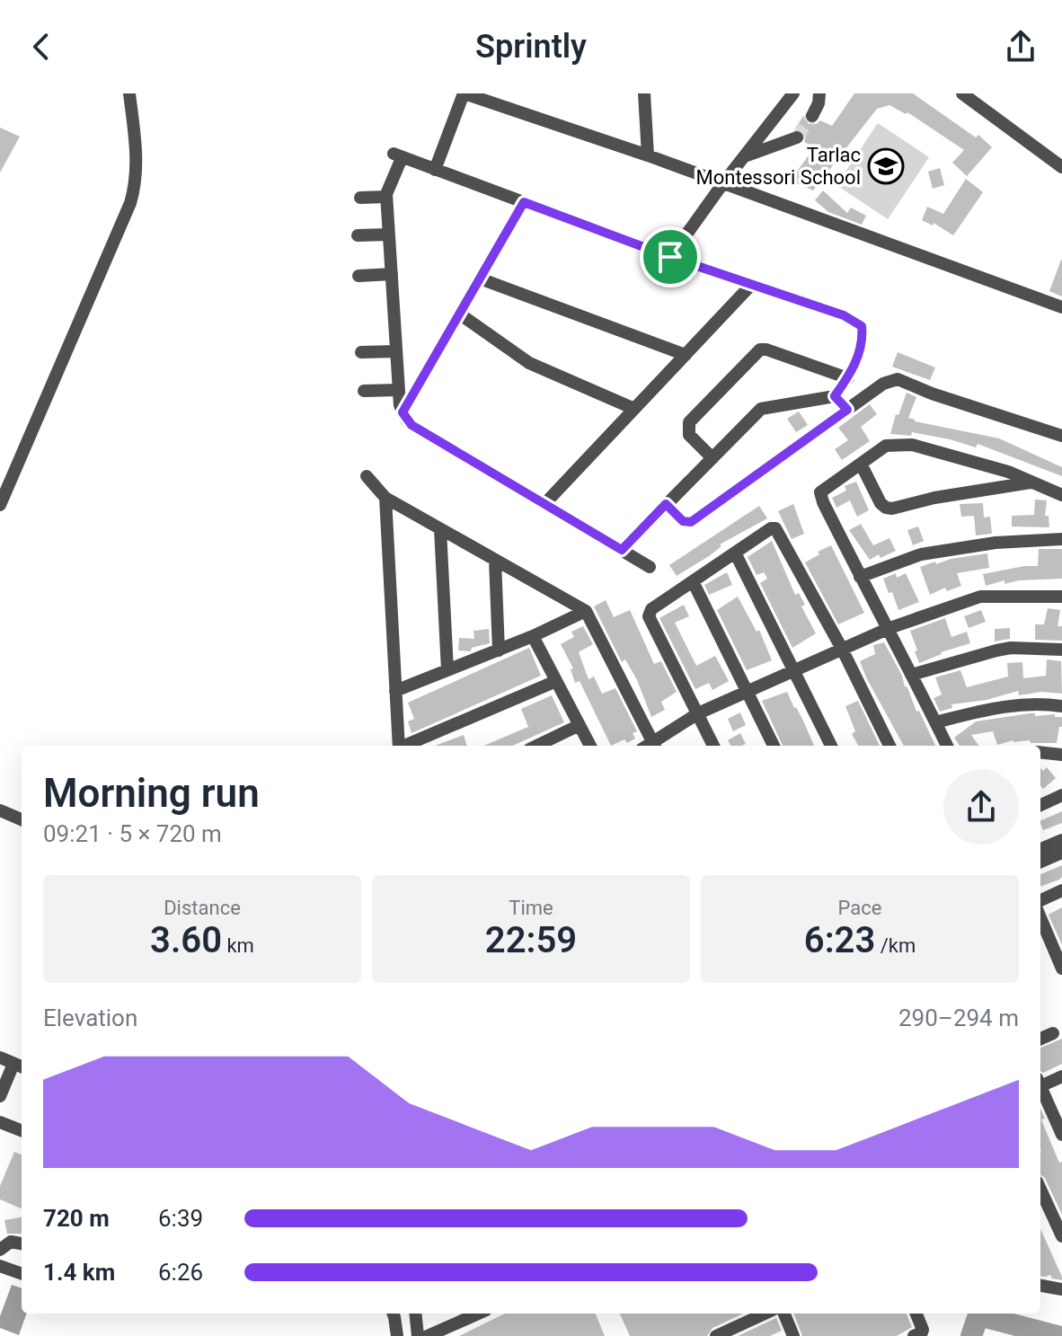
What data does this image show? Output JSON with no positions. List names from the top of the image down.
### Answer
{
  "places": {
    "school or university": ["Tarlac Montessori School"]
  },
  "page": {
    "header": "Sprintly",
    "heading": ["Morning run", "09:21 · 5 × 720 m"],
    "stats": [
      ["Distance", "3.60 km"],
      ["Time", "22:59"],
      ["Pace", "6:23 /km"]
    ],
    "chart": ["Elevation", "290–294 m"],
    "list": [
      {
        "name": "720 m",
        "note": "6:39"
      },
      {
        "name": "1.4 km",
        "note": "6:26"
      }
    ]
  }
}
